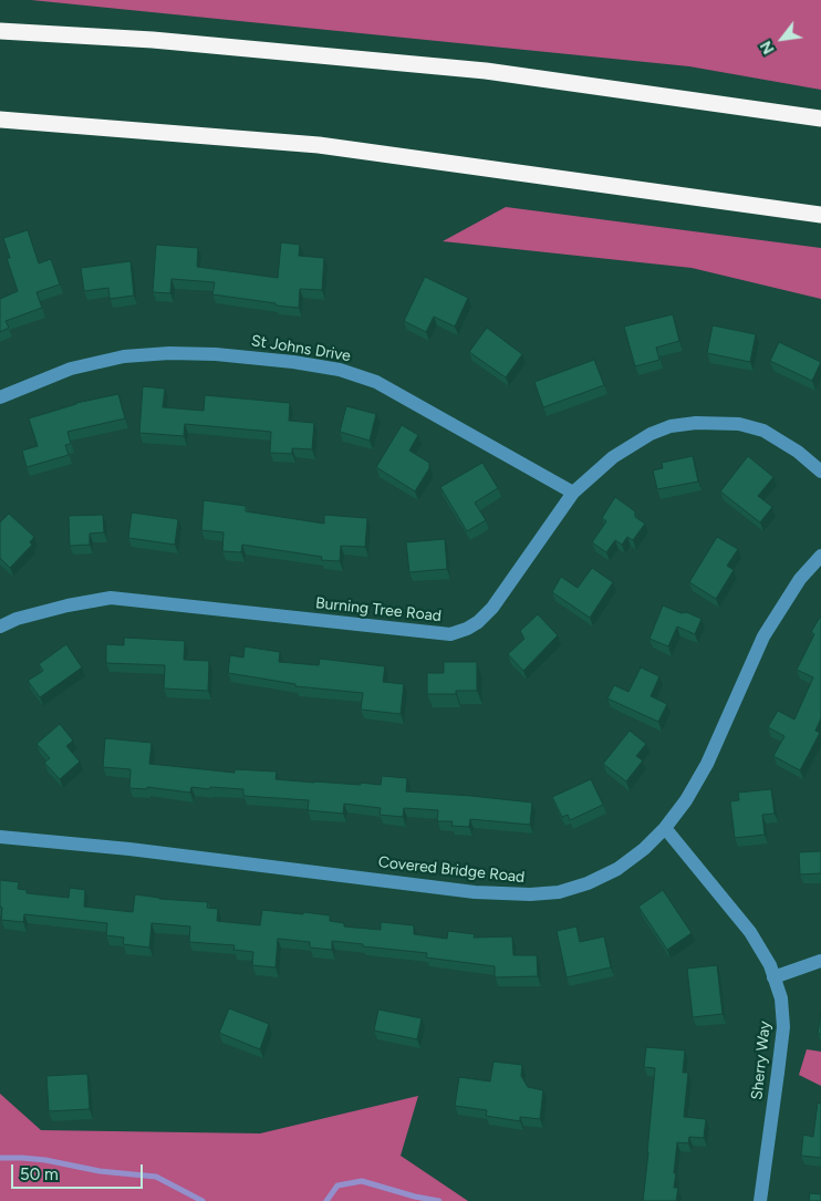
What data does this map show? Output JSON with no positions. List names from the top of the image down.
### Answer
{
  "streets": {
    "street": [
      "St Johns Drive",
      "Burning Tree Road",
      "Covered Bridge Road",
      "Sherry Way"
    ]
  },
  "crossings": [
    ["St Johns Drive", "Burning Tree Road"],
    ["Covered Bridge Road", "Sherry Way"]
  ],
  "scale_bar": "50 m",
  "north": "bottom left"
}
